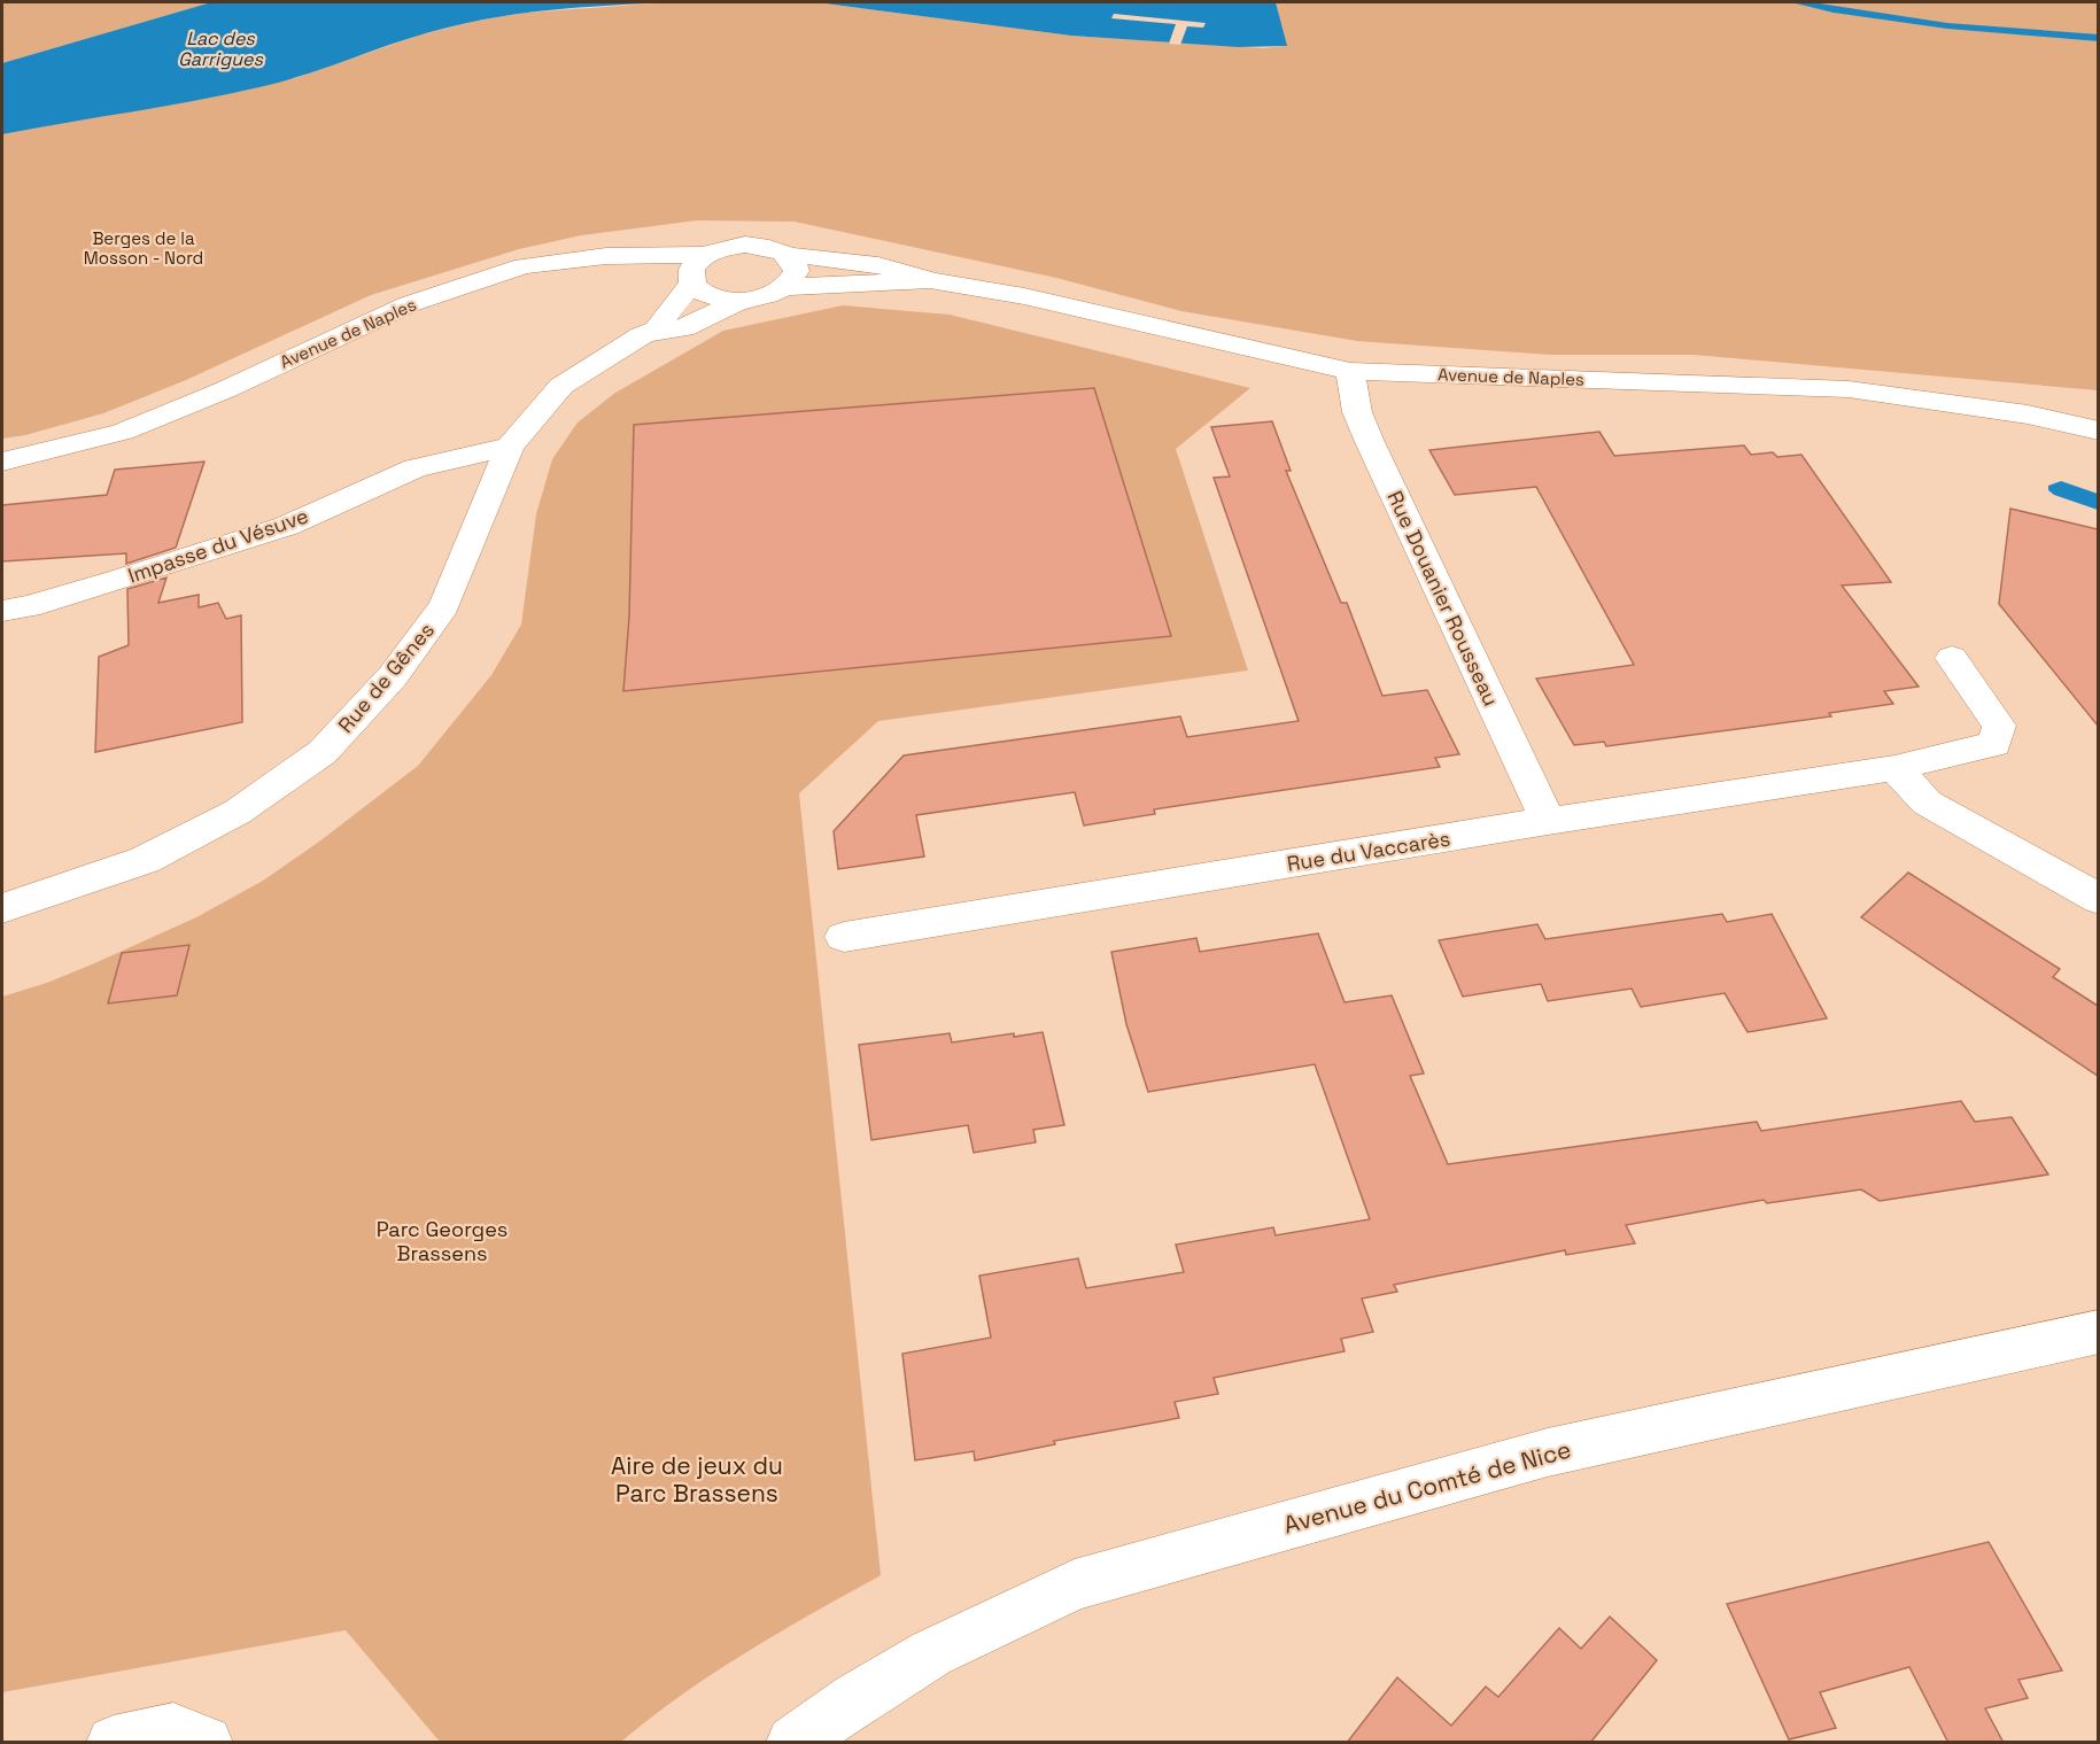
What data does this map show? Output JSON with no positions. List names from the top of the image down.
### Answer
{
  "streets": {
    "street": [
      "Avenue de Naples",
      "Impasse du Vésuve",
      "Rue Douanier Rousseau",
      "Rue de Gênes",
      "Rue du Vaccarès",
      "Avenue du Comté de Nice"
    ]
  },
  "crossings": [
    ["Avenue de Naples", "Rue Douanier Rousseau"],
    ["Avenue de Naples", "Rue de Gênes"],
    ["Impasse du Vésuve", "Rue de Gênes"],
    ["Rue Douanier Rousseau", "Rue du Vaccarès"]
  ],
  "water": ["Lac des Garrigues"],
  "parks": ["Berges de la Mosson - Nord", "Parc Georges Brassens", "Aire de jeux du Parc Brassens"]
}
